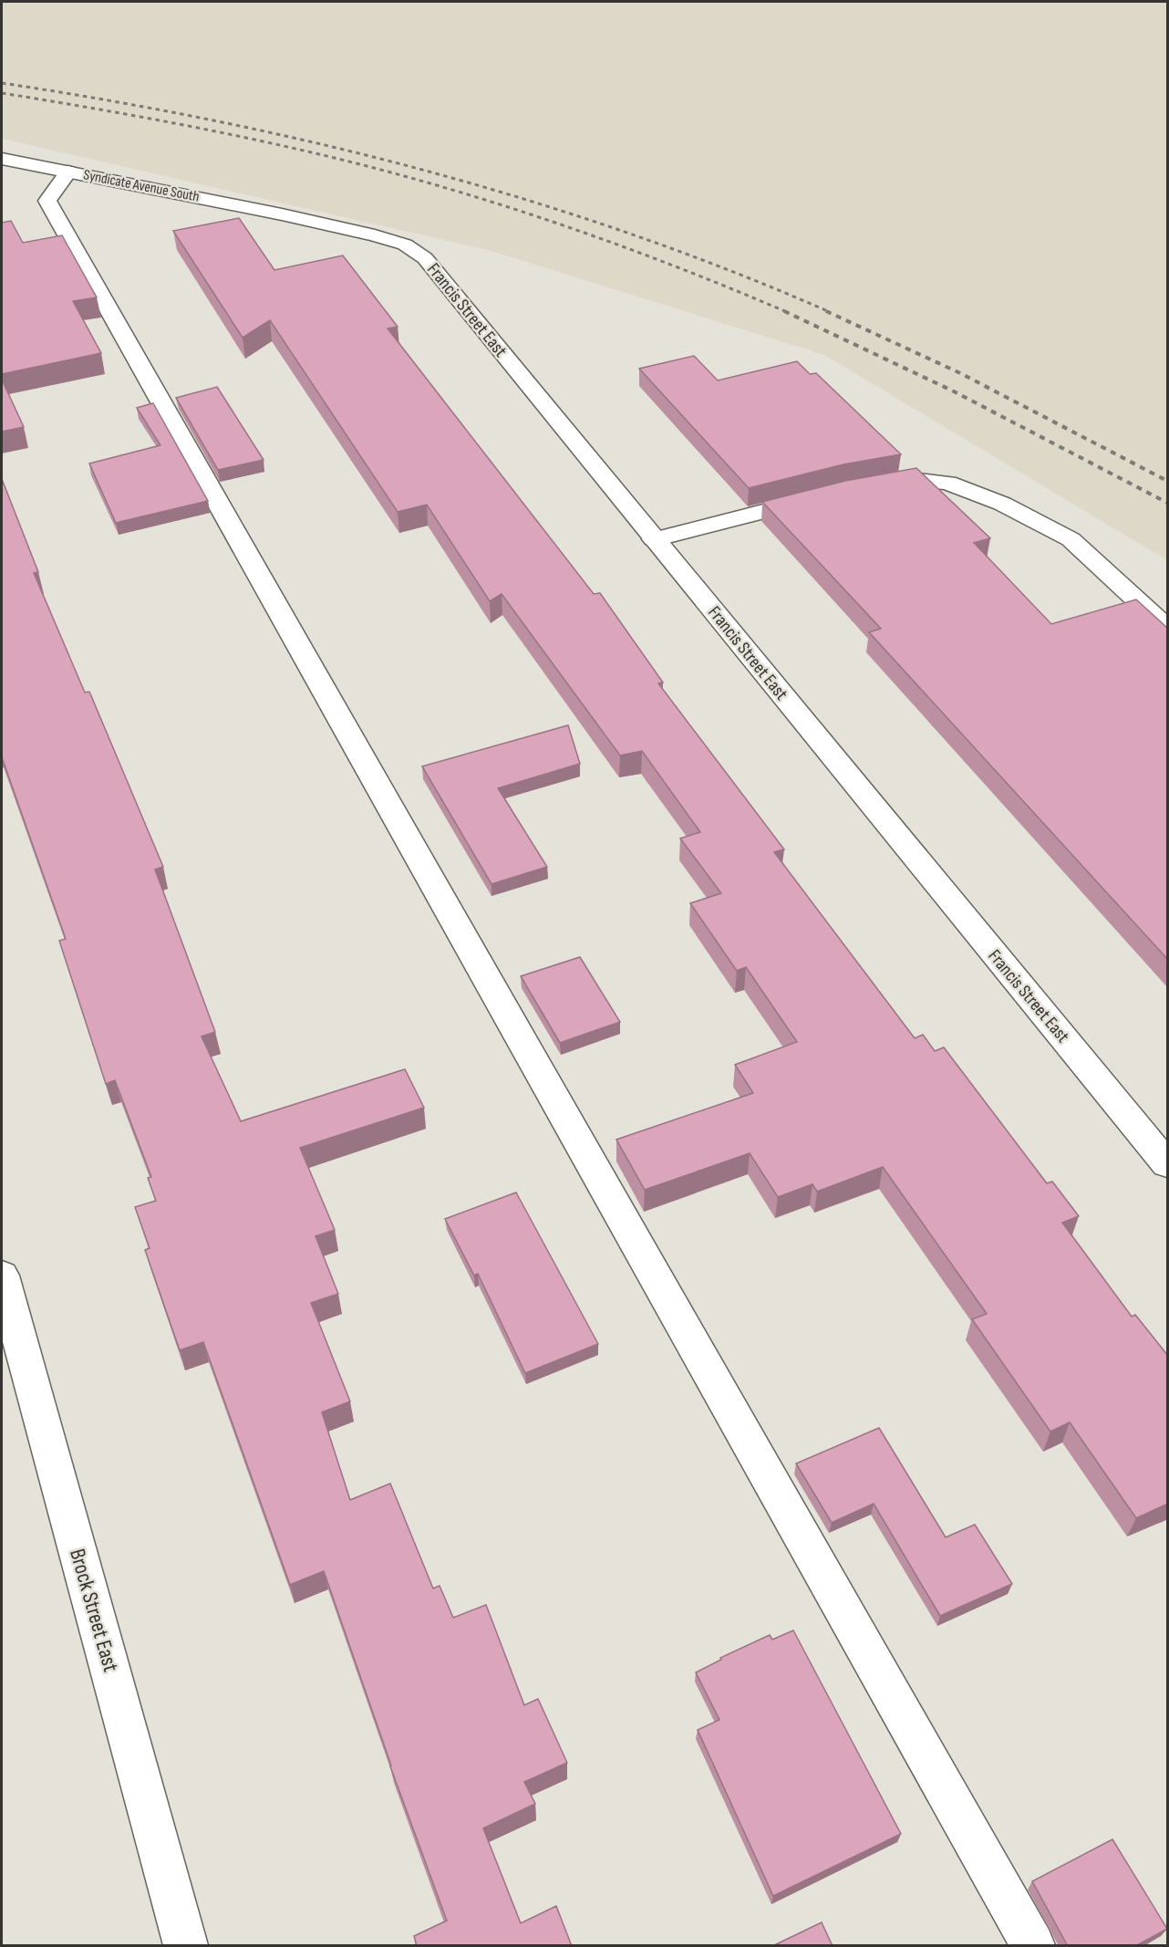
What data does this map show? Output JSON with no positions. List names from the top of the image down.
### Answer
{
  "streets": {
    "street": ["Syndicate Avenue South", "Francis Street East", "Brock Street East"]
  },
  "crossings": [
    ["Syndicate Avenue South", "Francis Street East"]
  ]
}
